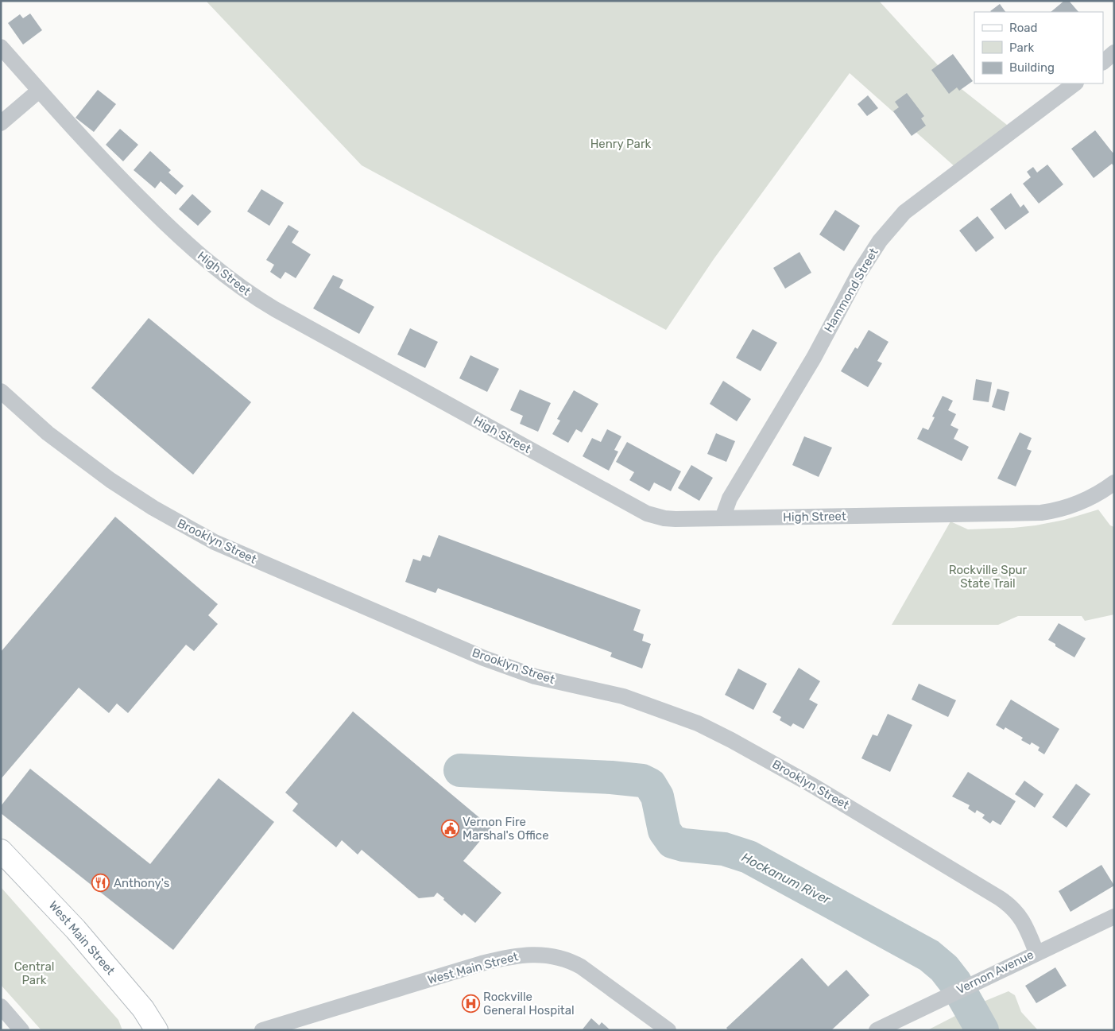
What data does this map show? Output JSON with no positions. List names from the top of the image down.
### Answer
{
  "streets": {
    "main road": ["West Main Street"],
    "street": [
      "High Street",
      "Hammond Street",
      "Brooklyn Street",
      "Vernon Avenue"
    ]
  },
  "crossings": [
    ["High Street", "Hammond Street"],
    ["Brooklyn Street", "Vernon Avenue"]
  ],
  "water": ["Hockanum River"],
  "parks": ["Henry Park", "Rockville Spur State Trail", "Central Park"],
  "places": {
    "public building": ["Vernon Fire Marshal's Office"],
    "restaurant": ["Anthony's"],
    "hospital": ["Rockville General Hospital"]
  },
  "legend": ["Road", "Park", "Building"]
}
